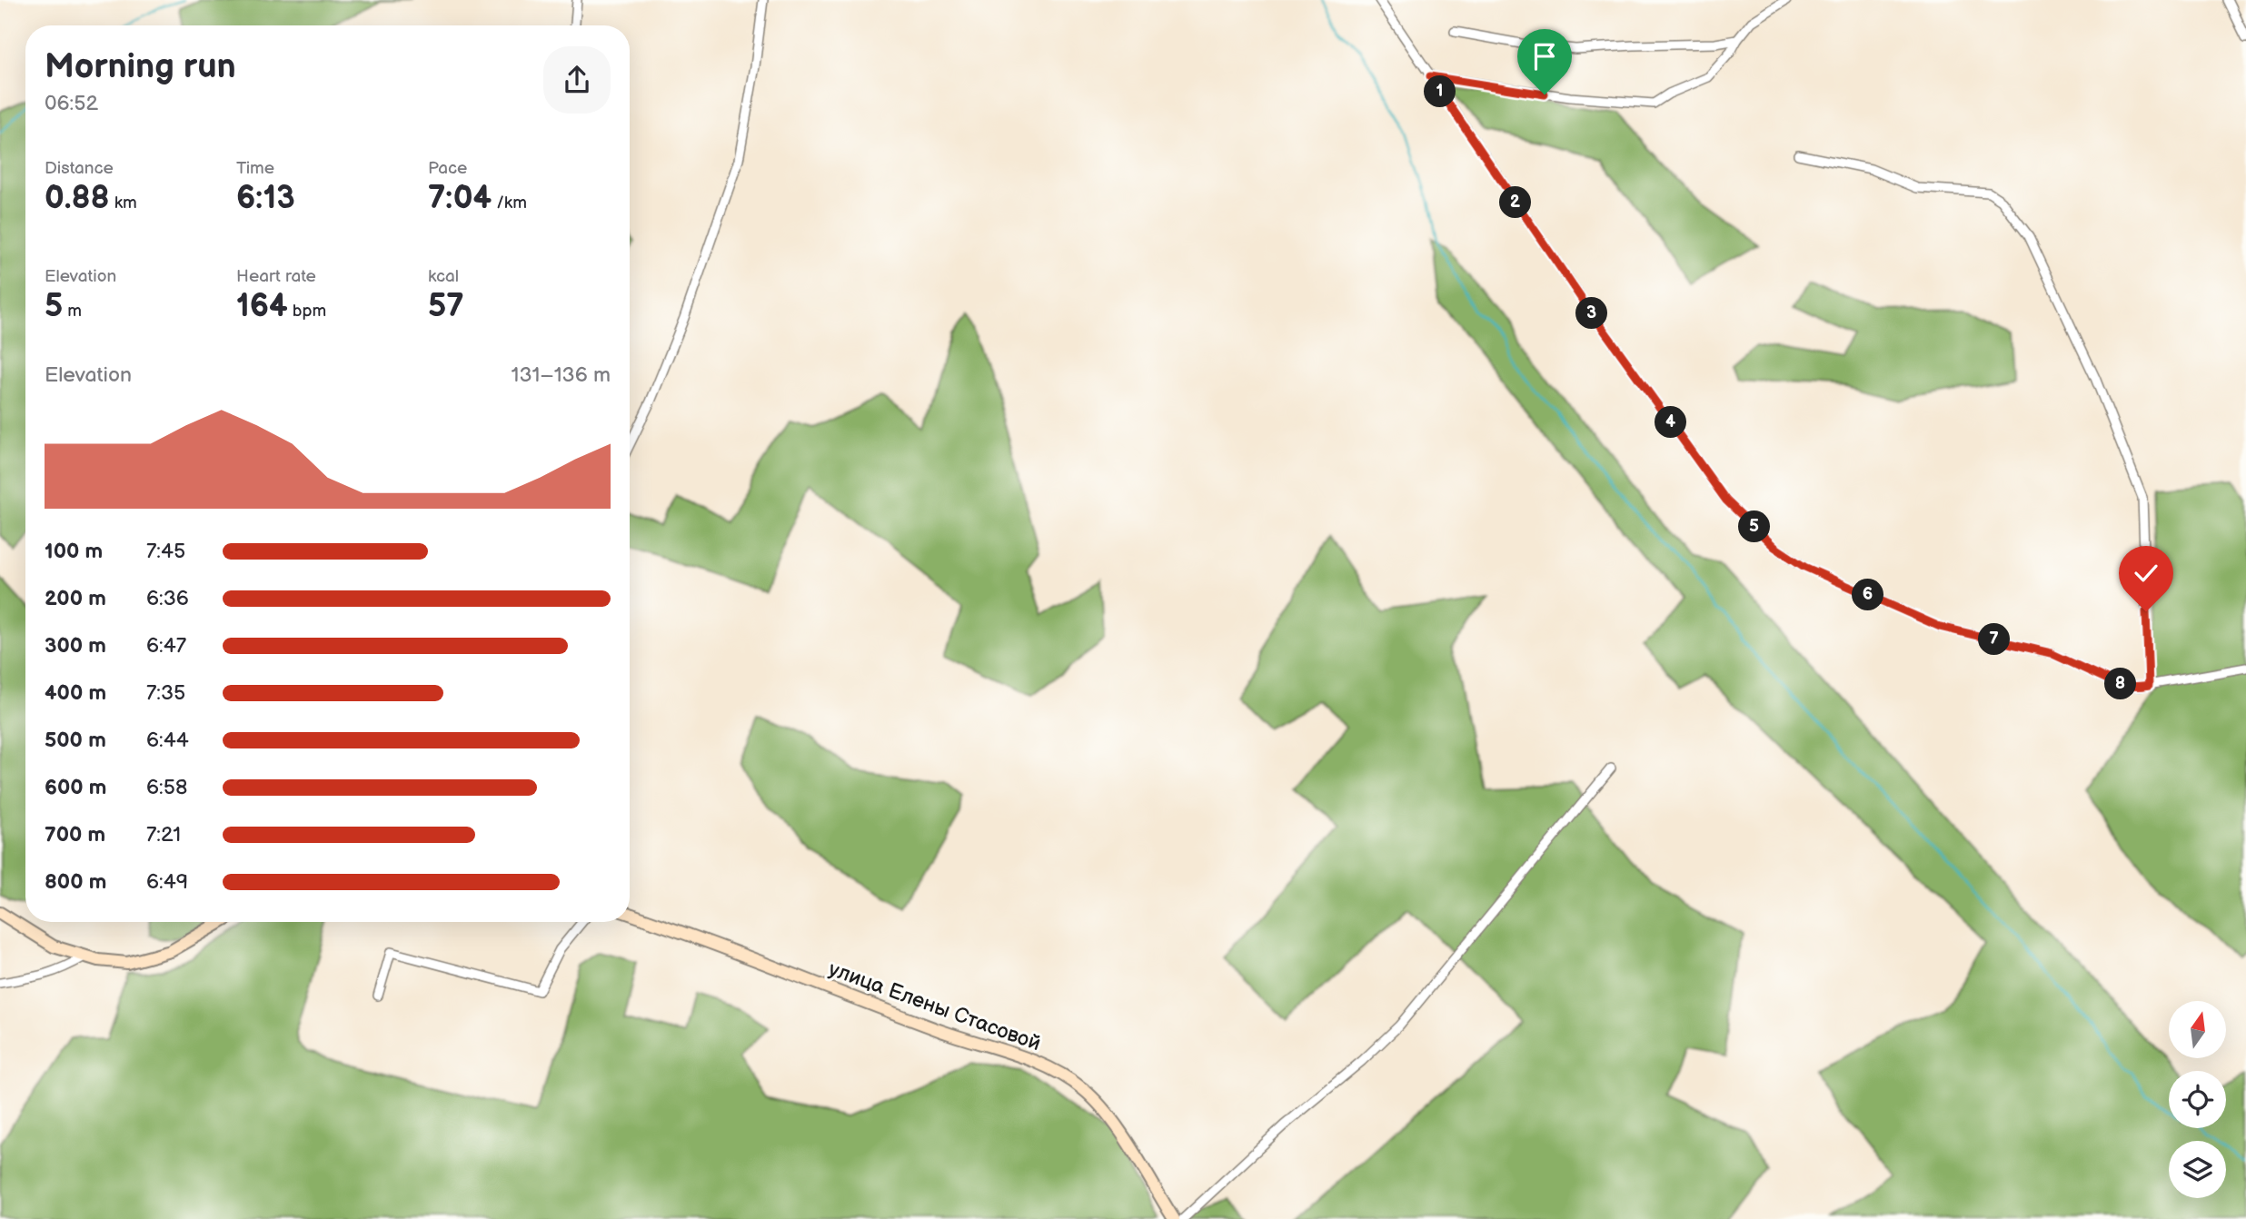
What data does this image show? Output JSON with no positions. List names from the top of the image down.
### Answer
{
  "streets": {
    "main road": ["улица Елены Стасовой"]
  },
  "north": "top",
  "page": {
    "heading": ["Morning run", "06:52"],
    "pins": [
      "1",
      "2",
      "3",
      "4",
      "5",
      "6",
      "7",
      "8"
    ],
    "stats": [
      ["Distance", "0.88 km"],
      ["Time", "6:13"],
      ["Pace", "7:04 /km"],
      ["Elevation", "5 m"],
      ["Heart rate", "164 bpm"],
      ["kcal", "57"]
    ],
    "chart": ["Elevation", "131–136 m"],
    "list": [
      {
        "name": "100 m",
        "note": "7:45"
      },
      {
        "name": "200 m",
        "note": "6:36"
      },
      {
        "name": "300 m",
        "note": "6:47"
      },
      {
        "name": "400 m",
        "note": "7:35"
      },
      {
        "name": "500 m",
        "note": "6:44"
      },
      {
        "name": "600 m",
        "note": "6:58"
      },
      {
        "name": "700 m",
        "note": "7:21"
      },
      {
        "name": "800 m",
        "note": "6:49"
      }
    ]
  }
}
